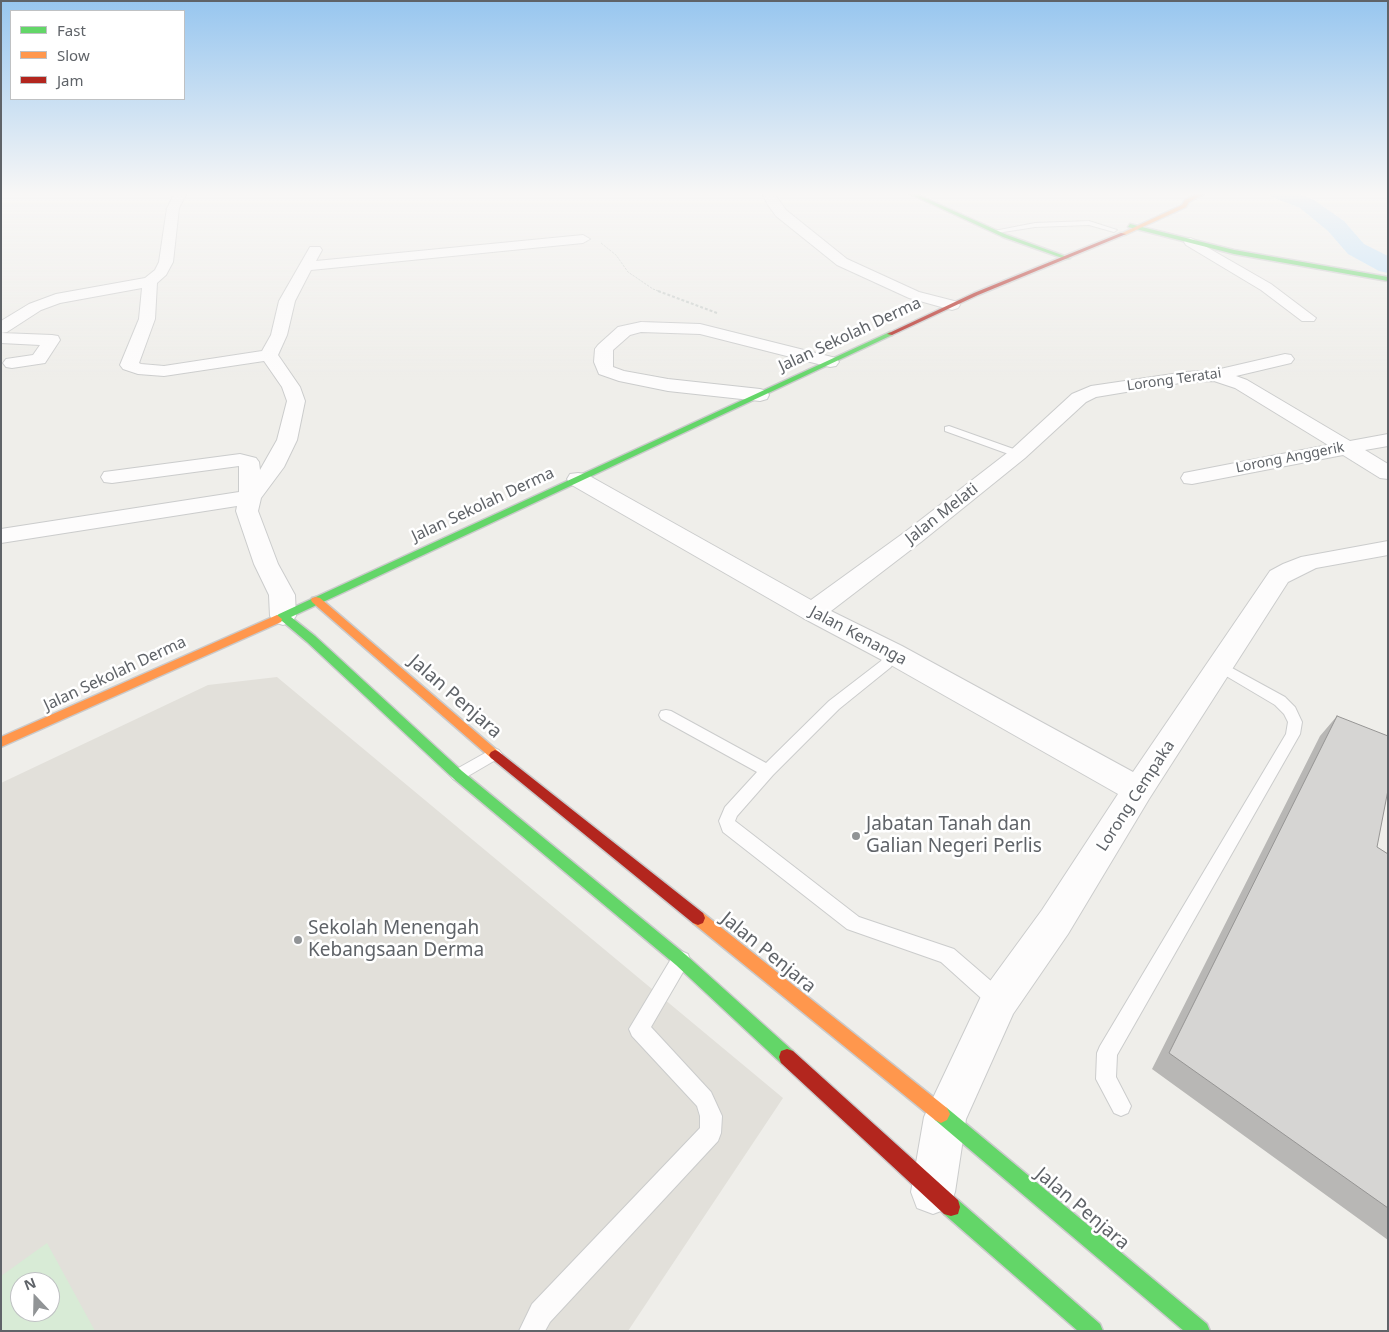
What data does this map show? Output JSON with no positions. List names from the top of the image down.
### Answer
{
  "streets": {
    "street": [
      "Jalan Sekolah Derma",
      "Lorong Teratai",
      "Lorong Anggerik",
      "Jalan Melati",
      "Jalan Kenanga",
      "Jalan Penjara",
      "Lorong Cempaka"
    ]
  },
  "crossings": [
    ["Jalan Sekolah Derma", "Jalan Kenanga"],
    ["Jalan Sekolah Derma", "Jalan Penjara"],
    ["Lorong Teratai", "Jalan Melati"],
    ["Jalan Melati", "Jalan Kenanga"],
    ["Jalan Kenanga", "Lorong Cempaka"],
    ["Jalan Penjara", "Lorong Cempaka"]
  ],
  "places": ["Jabatan Tanah dan Galian Negeri Perlis", "Sekolah Menengah Kebangsaan Derma"],
  "legend": ["Fast", "Slow", "Jam"],
  "north": "top"
}
